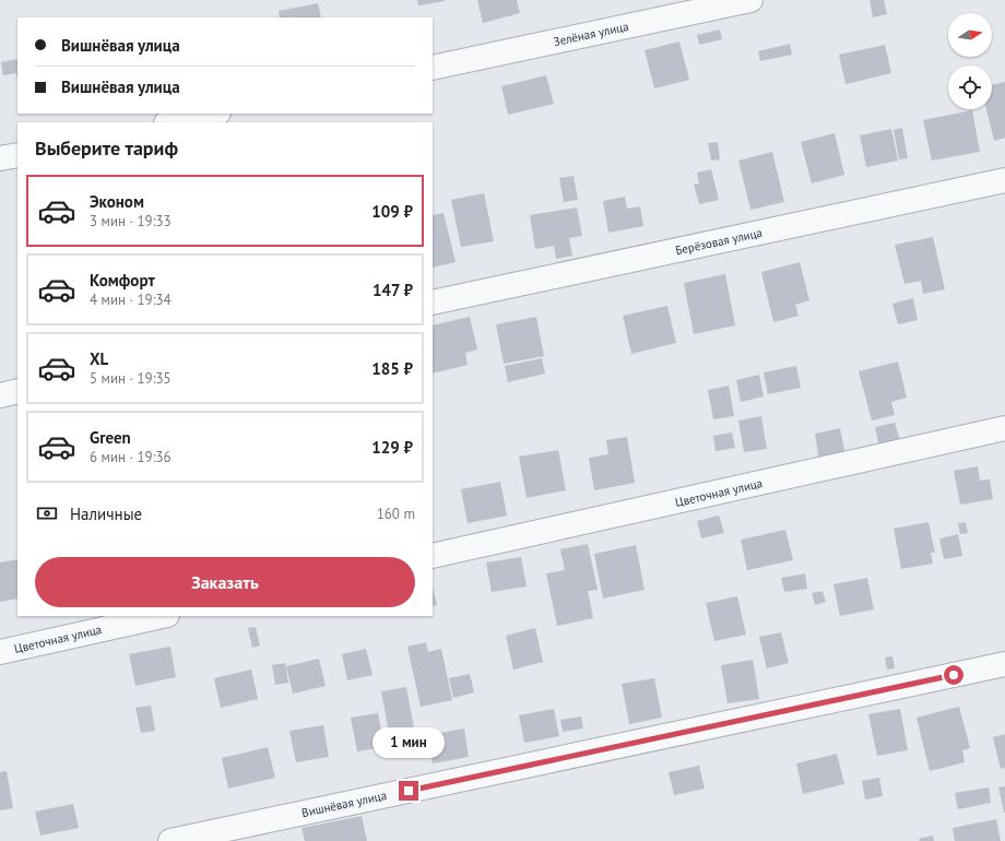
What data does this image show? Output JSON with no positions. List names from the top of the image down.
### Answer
{
  "streets": {
    "street": [
      "Зелёная улица",
      "Берёзовая улица",
      "Цветочная улица",
      "Вишнёвая улица"
    ]
  },
  "north": "right",
  "page": {
    "banner": ["Вишнёвая улица", "Вишнёвая улица"],
    "heading": "Выберите тариф",
    "list": [
      {
        "name": "Эконом",
        "note": "3 мин · 19:33",
        "value": "109 ₽"
      },
      {
        "name": "Комфорт",
        "note": "4 мин · 19:34",
        "value": "147 ₽"
      },
      {
        "name": "XL",
        "note": "5 мин · 19:35",
        "value": "185 ₽"
      },
      {
        "name": "Green",
        "note": "6 мин · 19:36",
        "value": "129 ₽"
      }
    ],
    "pay": ["Наличные", "160 m"],
    "buttons": "Заказать",
    "bubble": "1 мин"
  }
}
